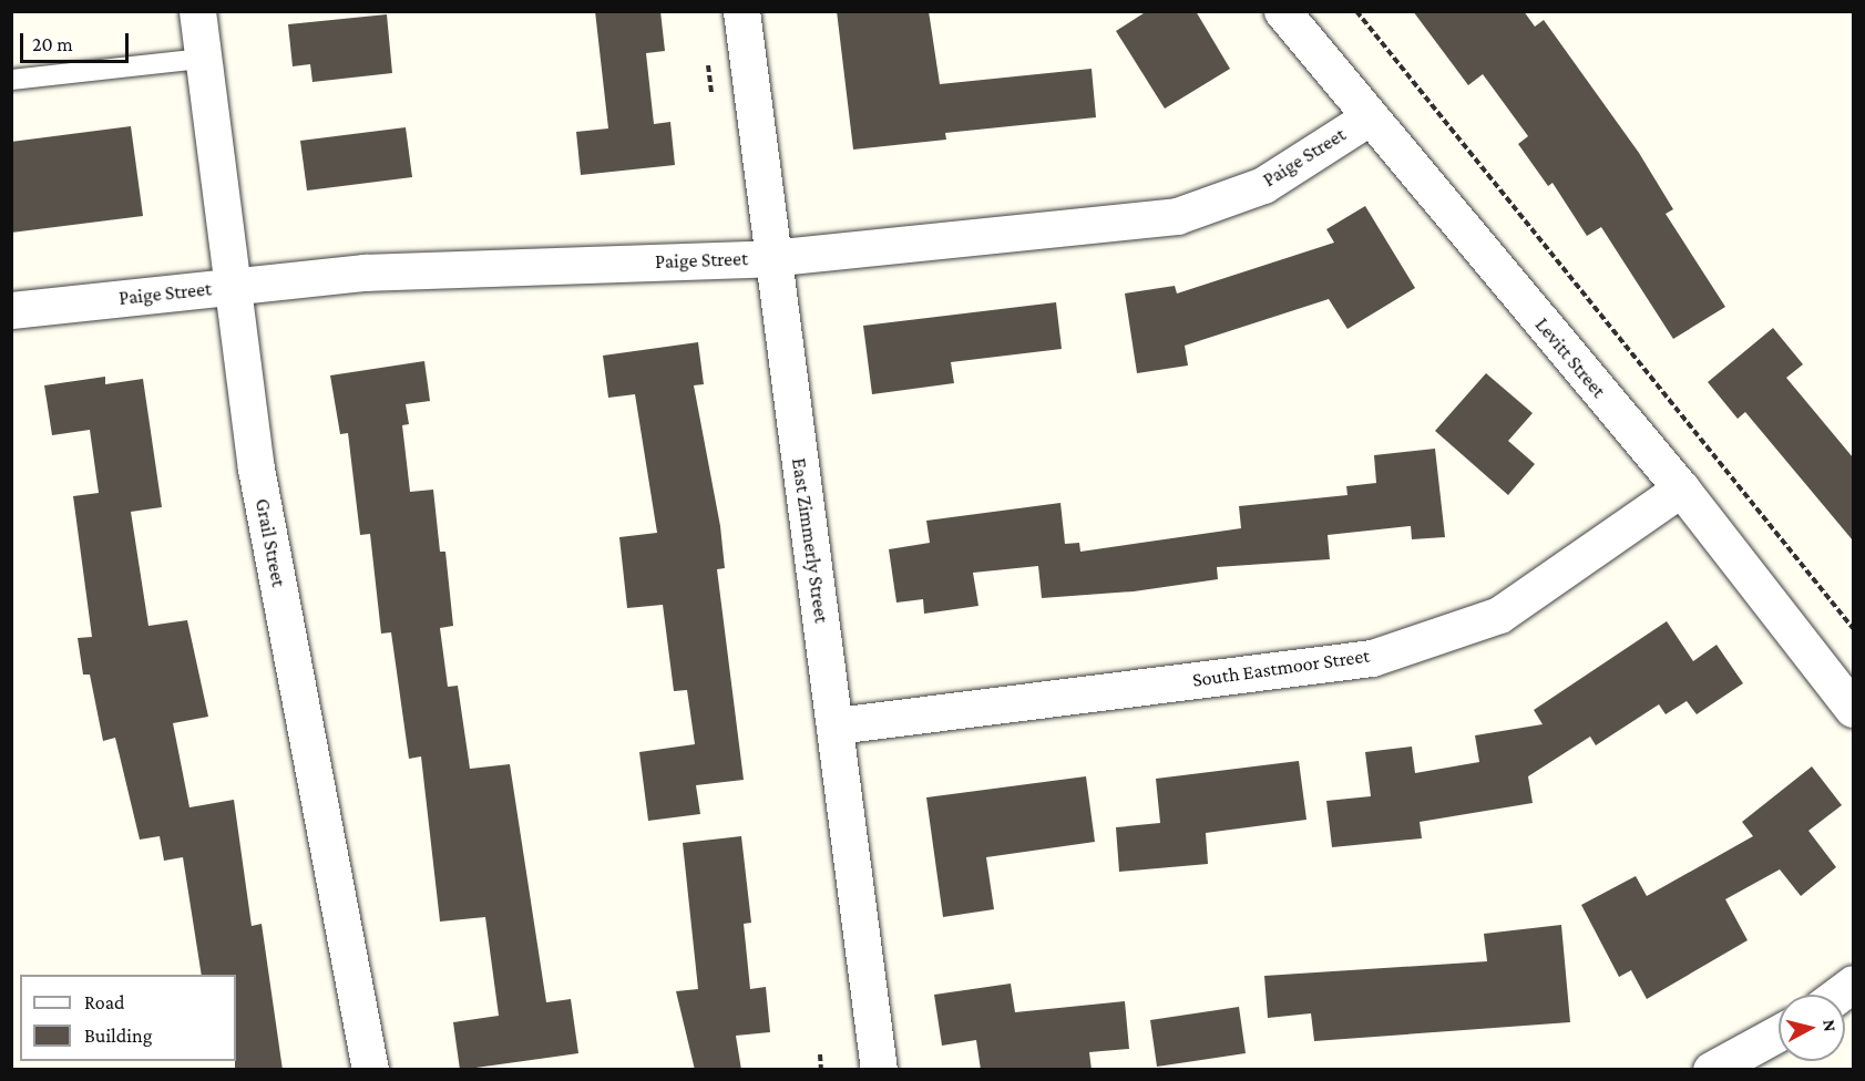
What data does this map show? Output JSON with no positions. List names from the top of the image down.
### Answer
{
  "streets": {
    "street": [
      "Paige Street",
      "Levitt Street",
      "East Zimmerly Street",
      "Grail Street",
      "South Eastmoor Street"
    ]
  },
  "crossings": [
    ["Paige Street", "Levitt Street"],
    ["Paige Street", "East Zimmerly Street"],
    ["Paige Street", "Grail Street"],
    ["Levitt Street", "South Eastmoor Street"],
    ["East Zimmerly Street", "South Eastmoor Street"]
  ],
  "legend": ["Road", "Building"],
  "scale_bar": "20 m",
  "north": "right"
}
